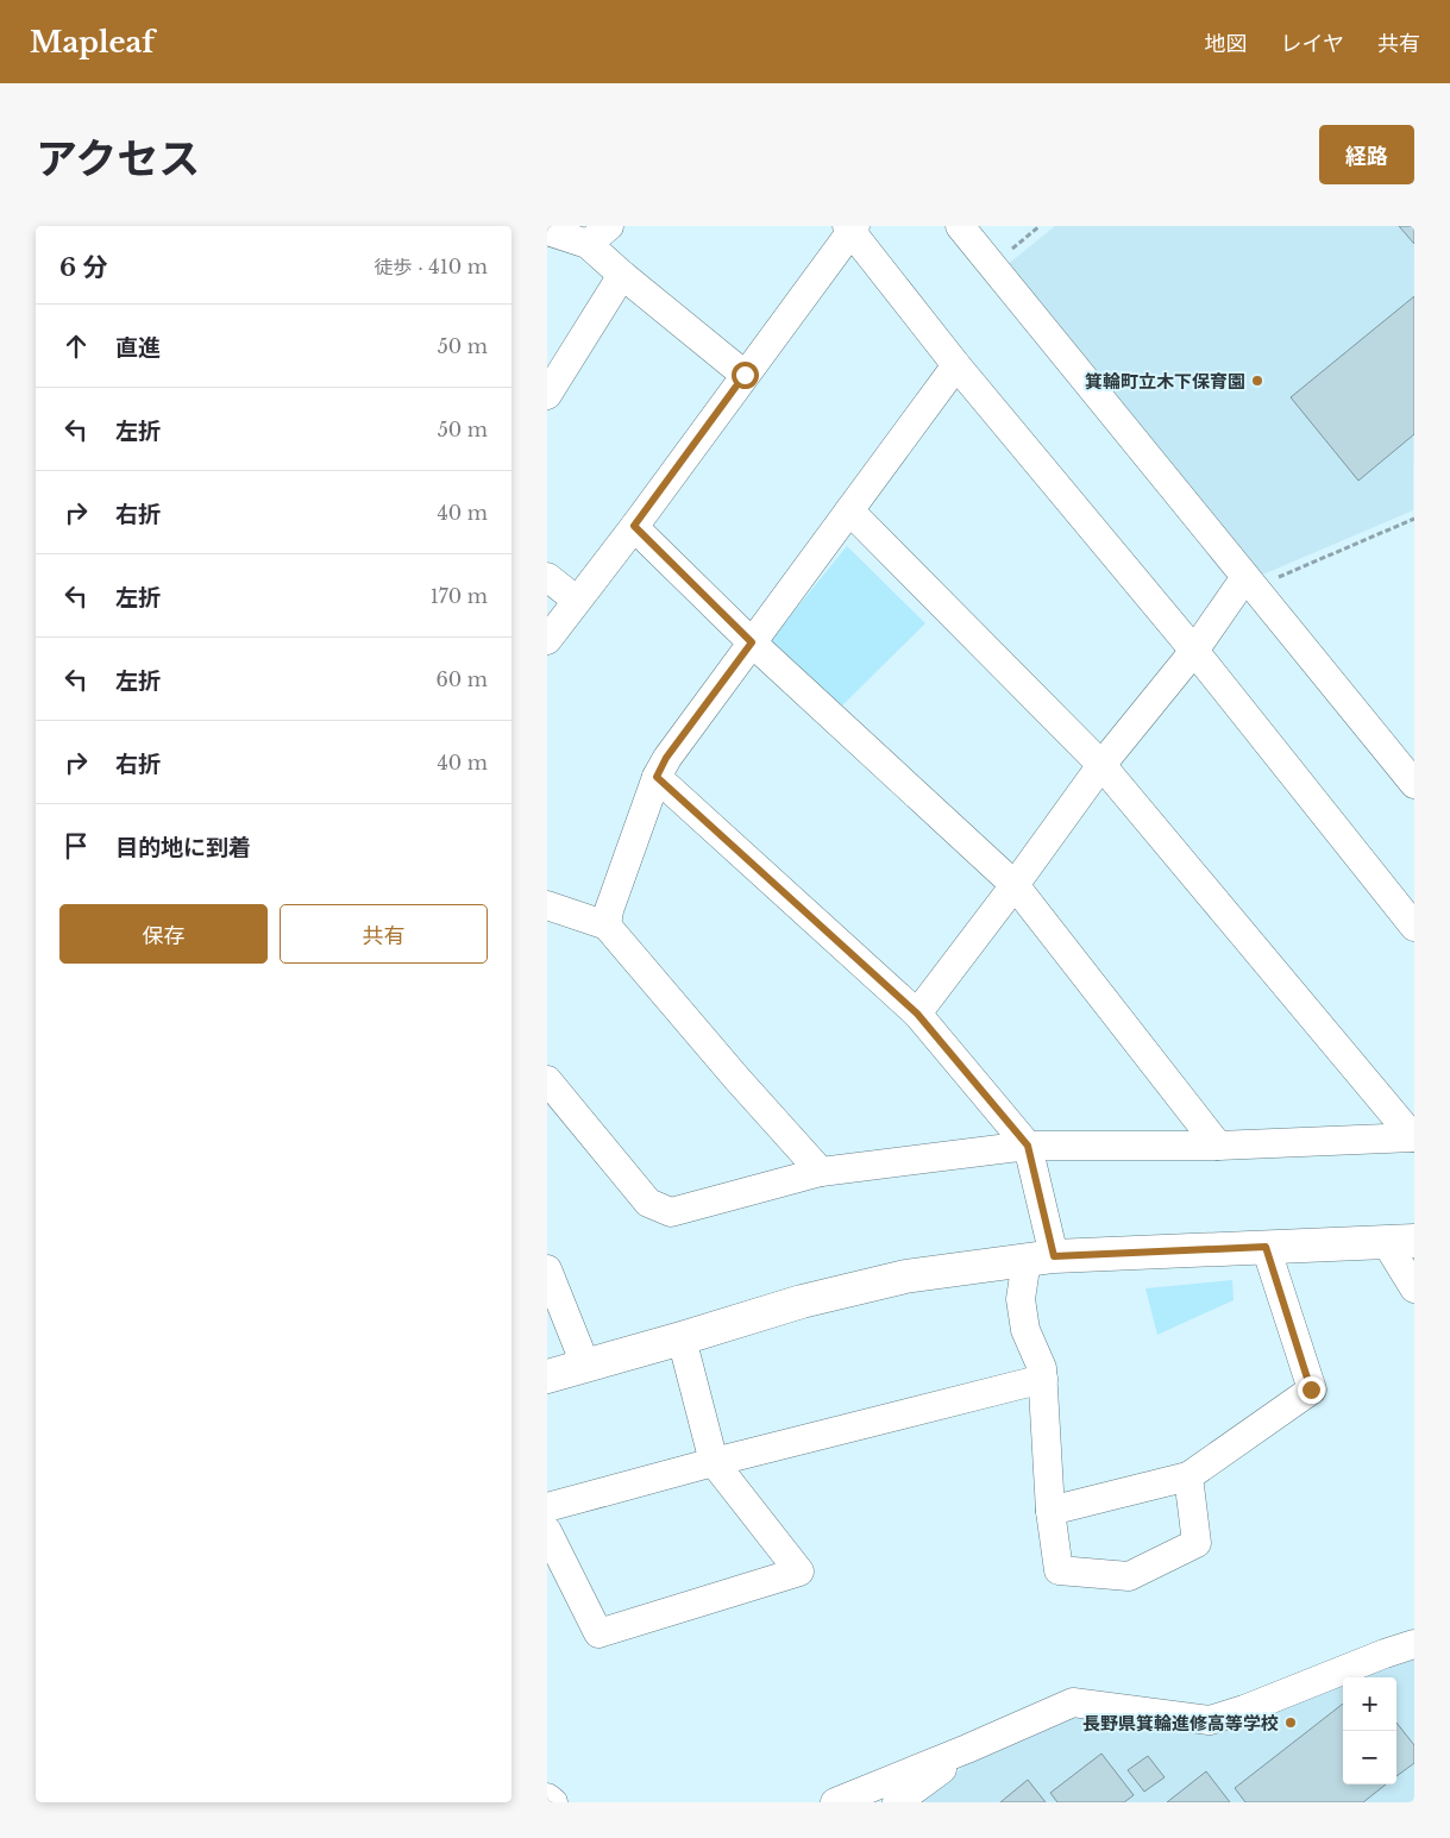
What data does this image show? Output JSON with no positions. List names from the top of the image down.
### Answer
{
  "places": ["箕輪町立木下保育園", "長野県箕輪進修高等学校"],
  "page": {
    "header": "Mapleaf",
    "nav": ["地図", "レイヤ", "共有"],
    "title": "アクセス",
    "buttons": [
      "経路",
      ["保存", "共有"]
    ],
    "heading": ["6 分", "徒歩 · 410 m"],
    "list": [
      ["直進", "50 m"],
      ["左折", "50 m"],
      ["右折", "40 m"],
      ["左折", "170 m"],
      ["左折", "60 m"],
      ["右折", "40 m"],
      "目的地に到着"
    ],
    "map_buttons": ["+", "−"]
  }
}
